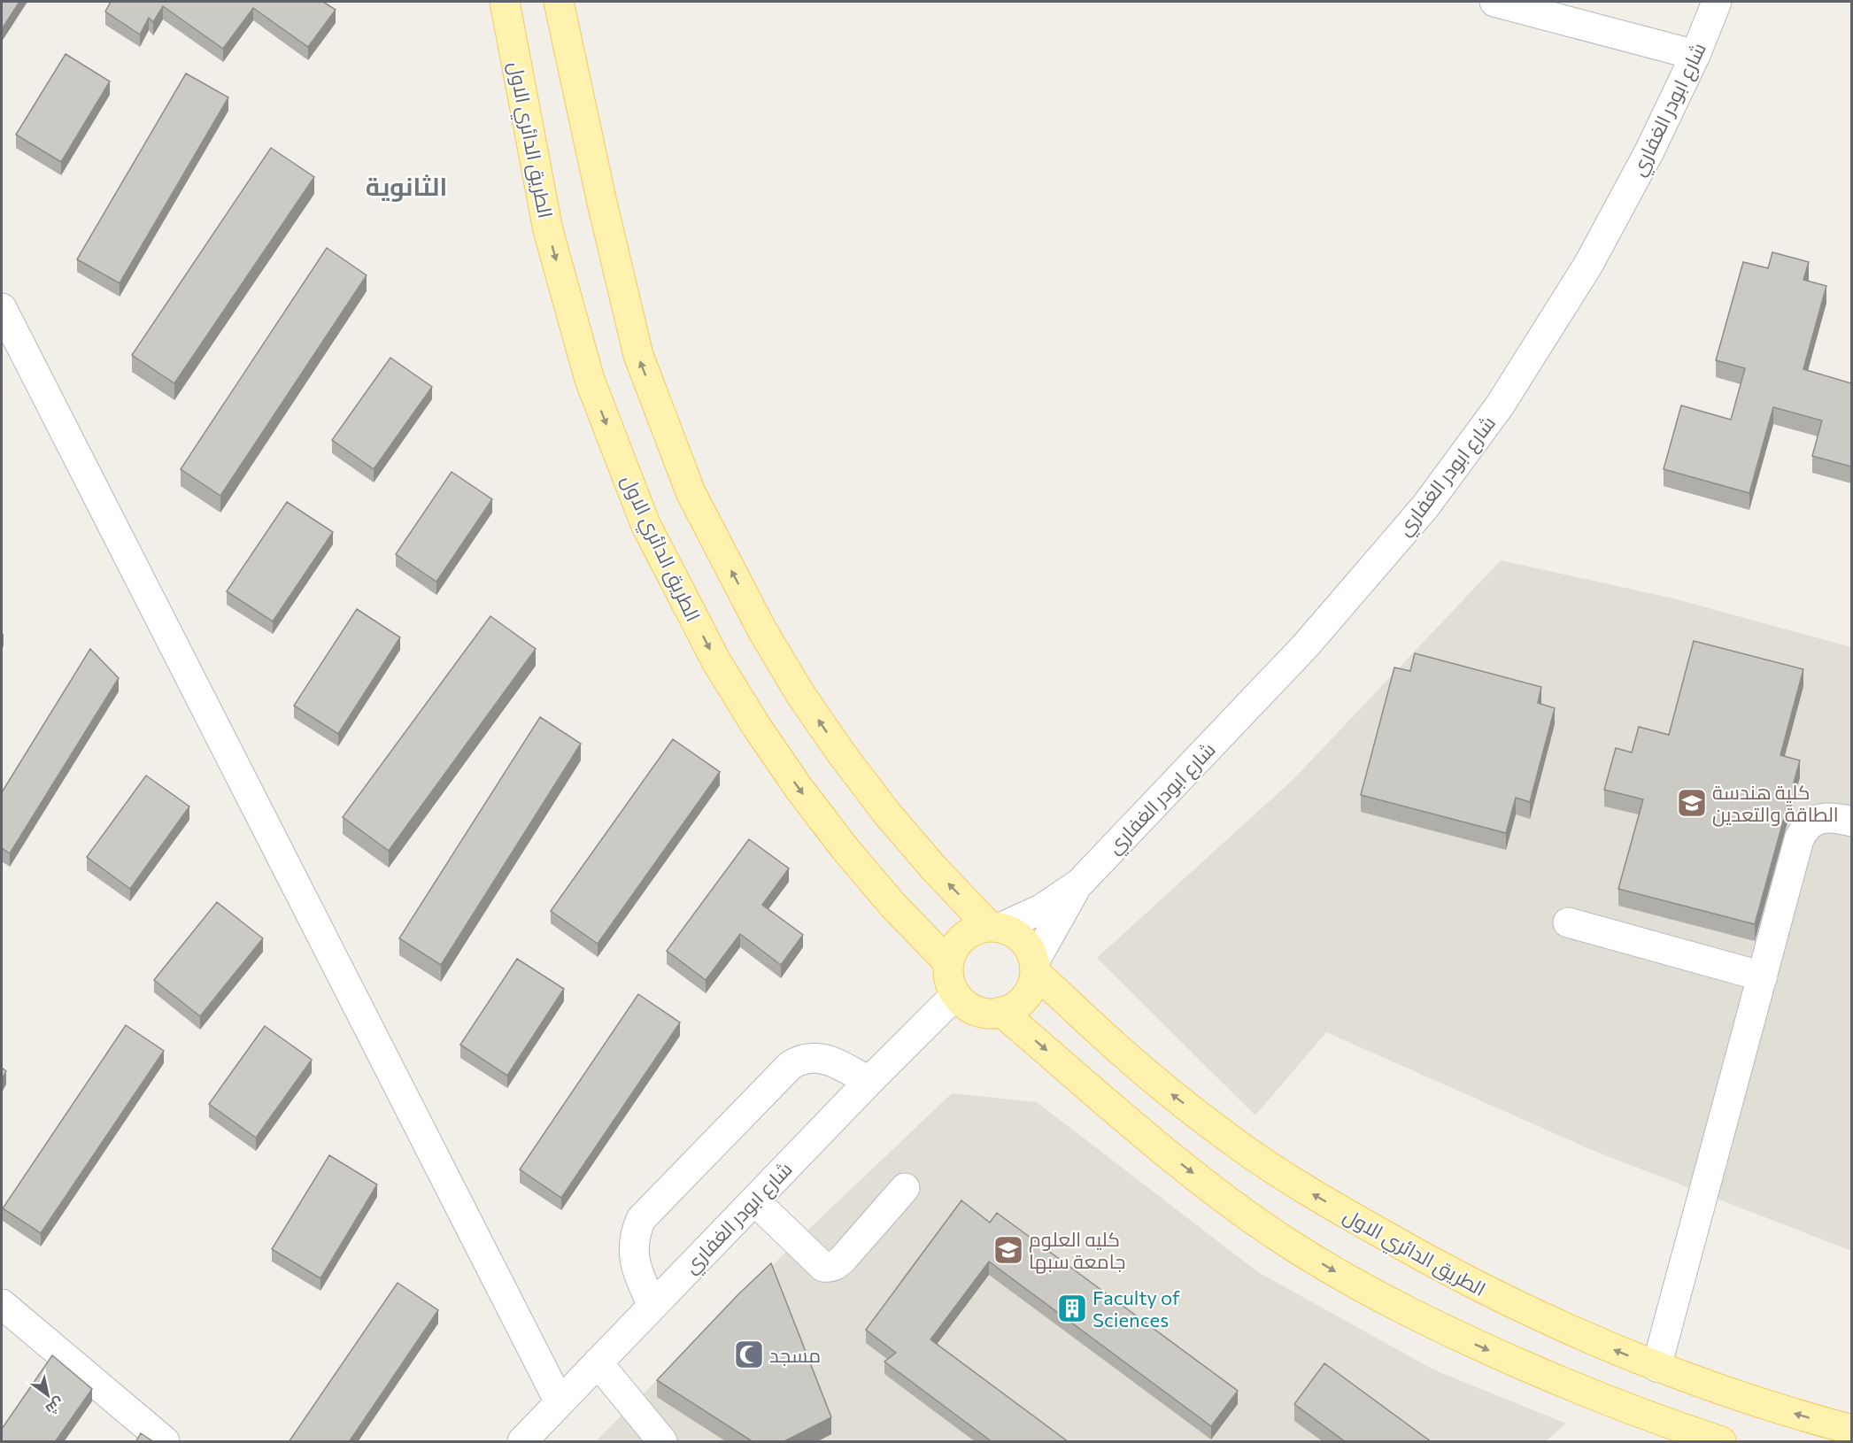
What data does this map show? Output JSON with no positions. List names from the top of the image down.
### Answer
{
  "streets": {
    "main road": ["الطريق الدائري الاول"],
    "street": ["شارع ابودر الغفاري"]
  },
  "crossings": [
    ["شارع ابودر الغفاري", "الطريق الدائري الاول"]
  ],
  "districts": ["الثانوية"],
  "places": {
    "school or university": ["كلية هندسة الطاقة والتعدين", "كليه العلوم جامعة سبها"],
    "building": ["Faculty of Sciences"],
    "mosque": ["مسجد"]
  },
  "north": "bottom right"
}
